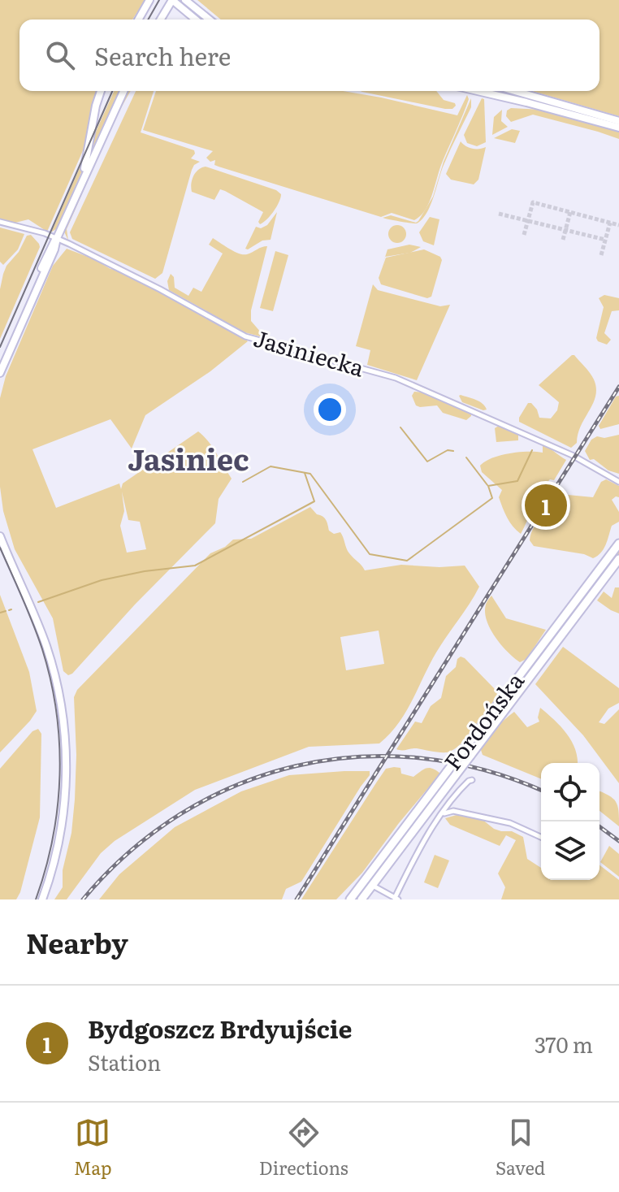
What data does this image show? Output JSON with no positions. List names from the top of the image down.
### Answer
{
  "streets": {
    "main road": ["Fordońska"],
    "street": ["Jasiniecka"]
  },
  "districts": ["Jasiniec"],
  "page": {
    "search": "Search here",
    "pins": "1",
    "heading": "Nearby",
    "list": [
      {
        "mark": "1",
        "name": "Bydgoszcz Brdyujście",
        "note": "Station",
        "value": "370 m"
      }
    ],
    "nav": ["Map", "Directions", "Saved"]
  }
}
